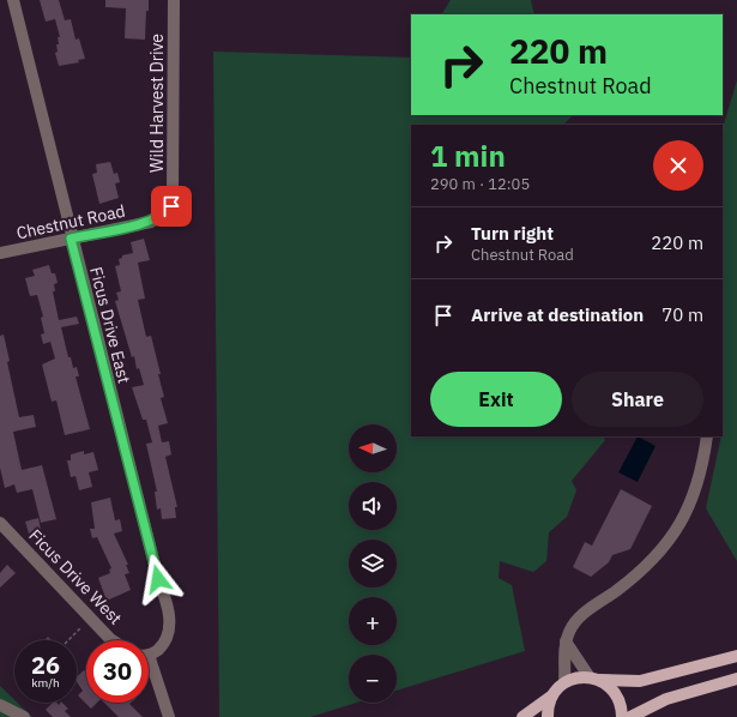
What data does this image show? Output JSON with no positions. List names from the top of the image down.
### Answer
{
  "streets": {
    "street": [
      "Wild Harvest Drive",
      "Chestnut Road",
      "Ficus Drive East",
      "Ficus Drive West"
    ]
  },
  "crossings": [
    ["Wild Harvest Drive", "Chestnut Road"],
    ["Chestnut Road", "Ficus Drive East"]
  ],
  "north": "left",
  "page": {
    "turn": ["220 m", "Chestnut Road"],
    "heading": ["1 min", "290 m · 12:05"],
    "list": [
      {
        "name": "Turn right",
        "note": "Chestnut Road",
        "value": "220 m"
      },
      {
        "name": "Arrive at destination",
        "value": "70 m"
      }
    ],
    "buttons": ["Exit", "Share"],
    "map_buttons": ["+", "−"],
    "speed": "26 km/h",
    "limit": "30"
  }
}
